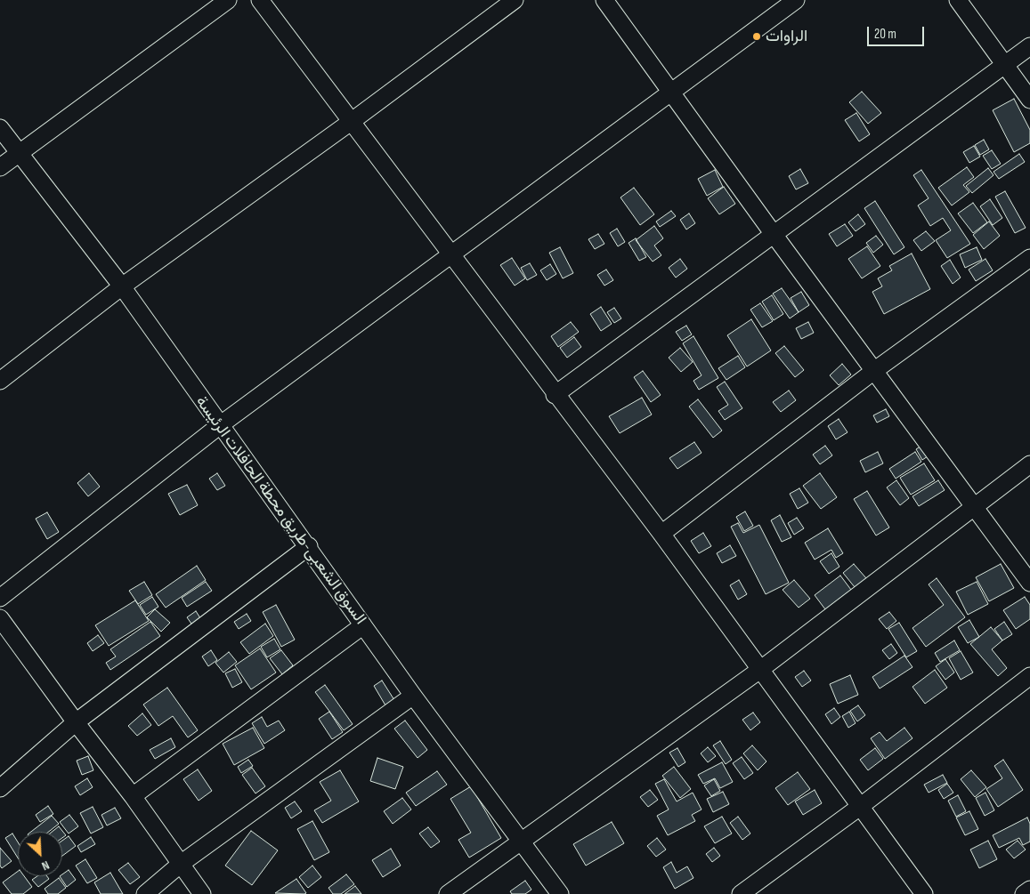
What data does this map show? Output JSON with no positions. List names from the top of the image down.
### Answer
{
  "streets": {
    "street": ["السوق الشعبى-طريق محطة الحافلات الرئيسة"]
  },
  "places": ["الراوات"],
  "scale_bar": "20 m",
  "north": "bottom right"
}
